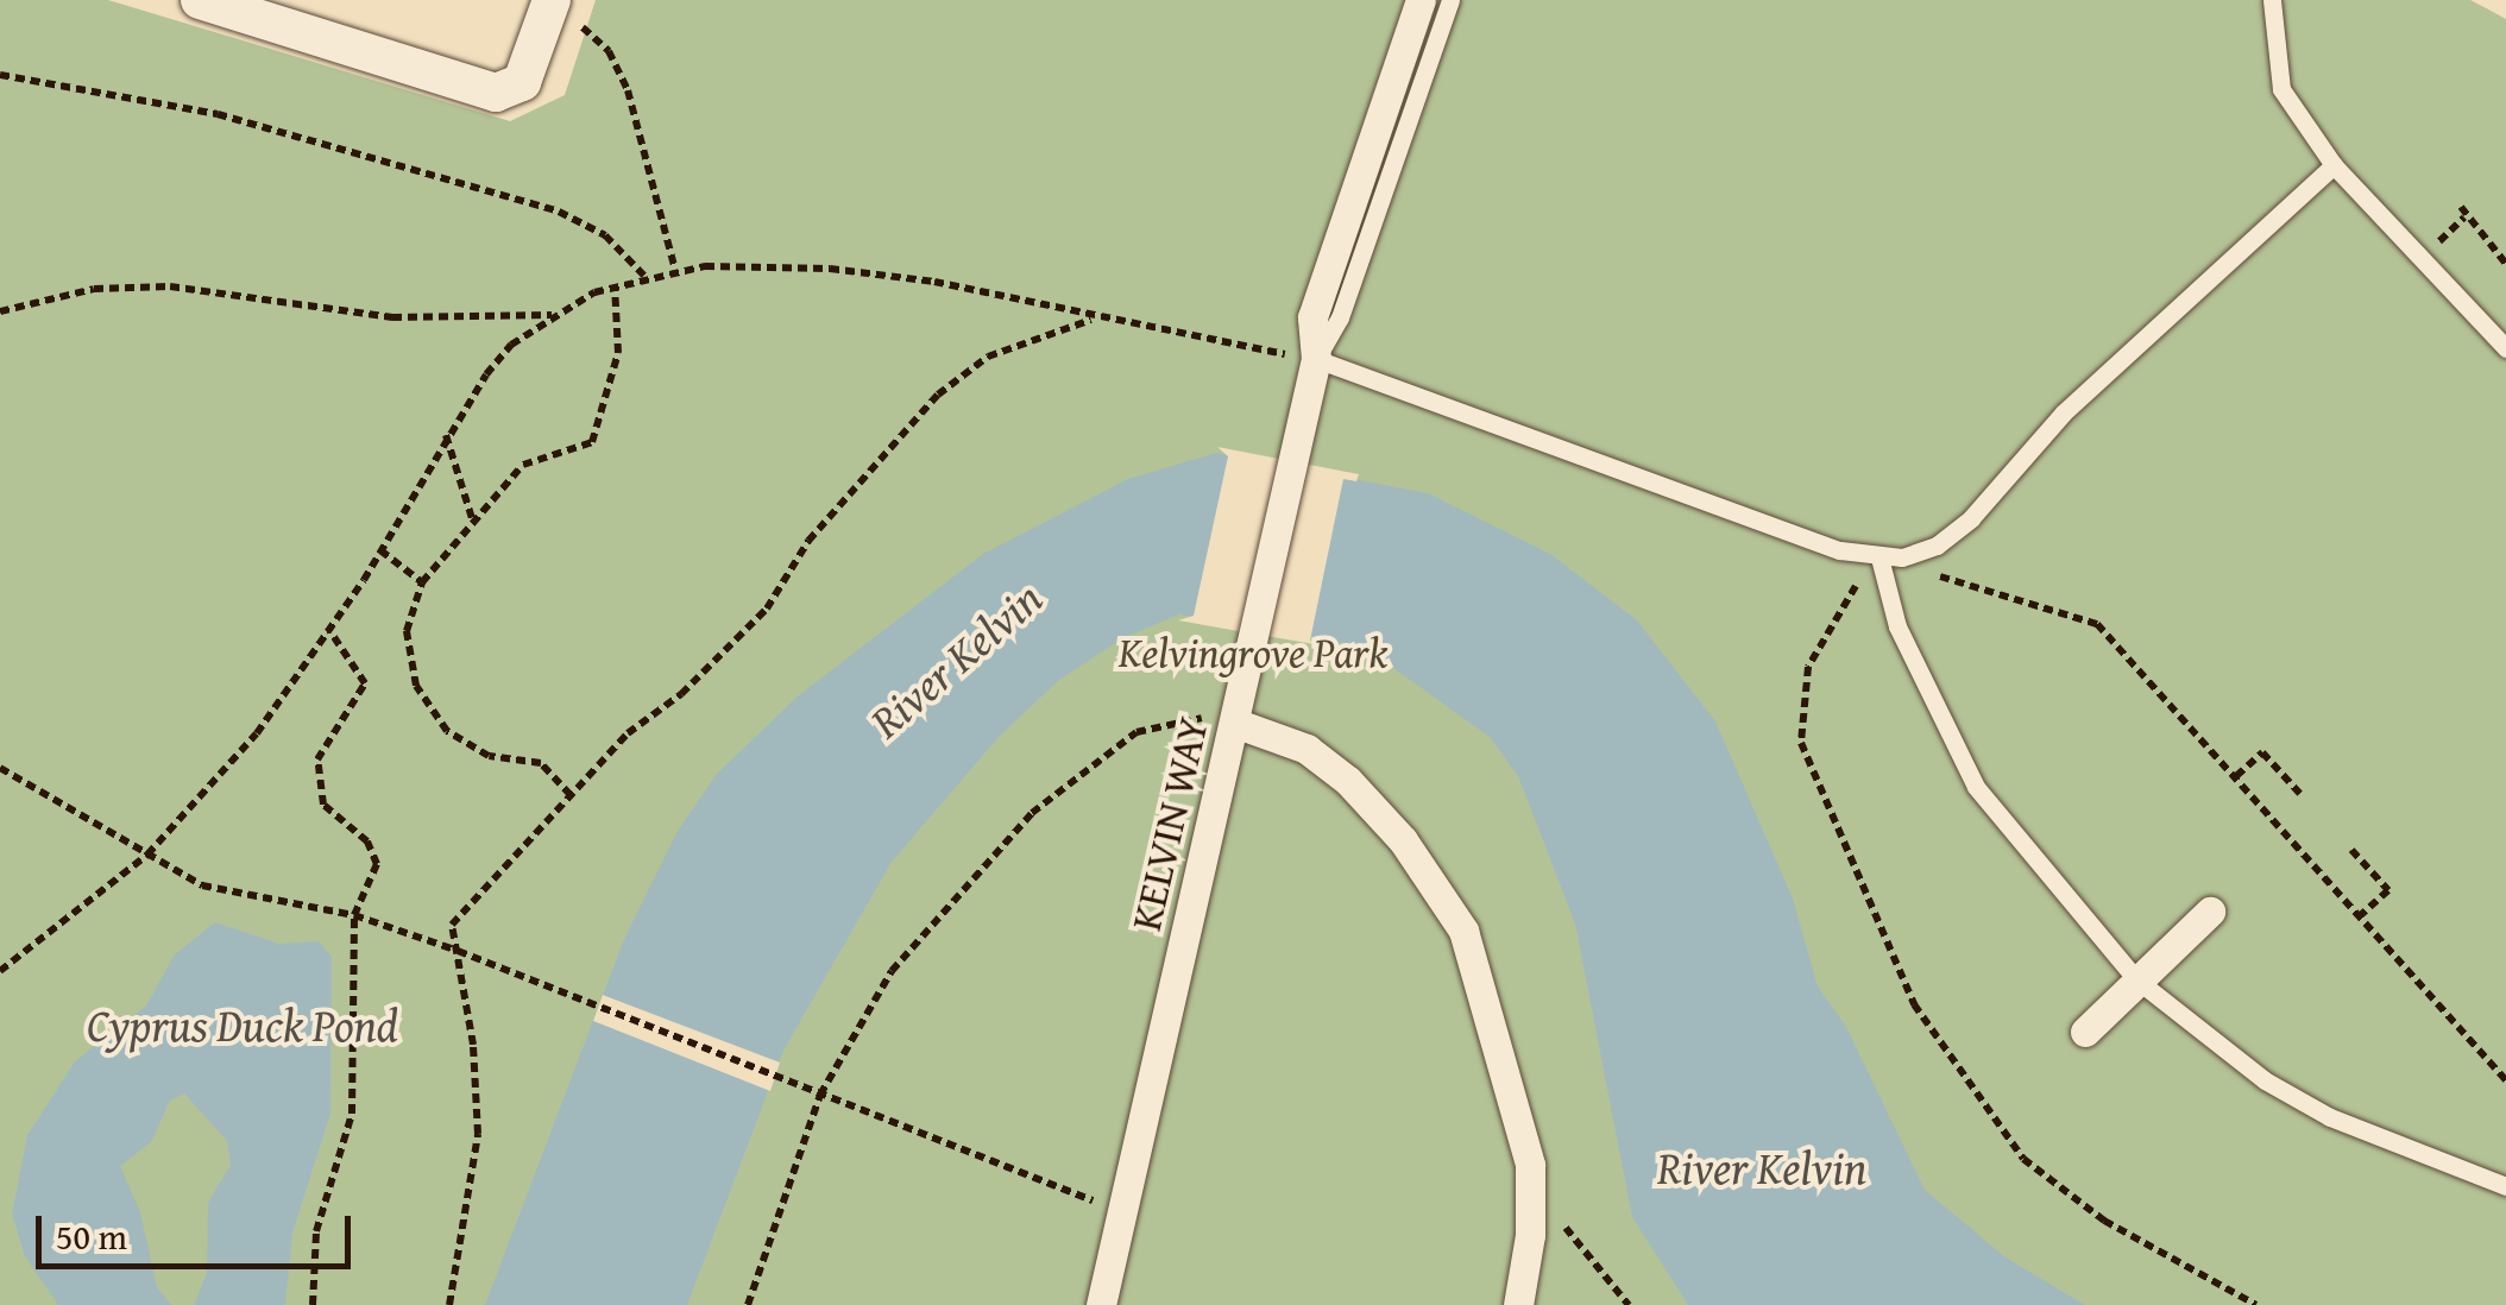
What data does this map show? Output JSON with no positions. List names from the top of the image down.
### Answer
{
  "streets": {
    "street": ["KELVIN WAY"]
  },
  "water": ["River Kelvin", "Cyprus Duck Pond"],
  "parks": ["Kelvingrove Park"],
  "scale_bar": "50 m"
}
